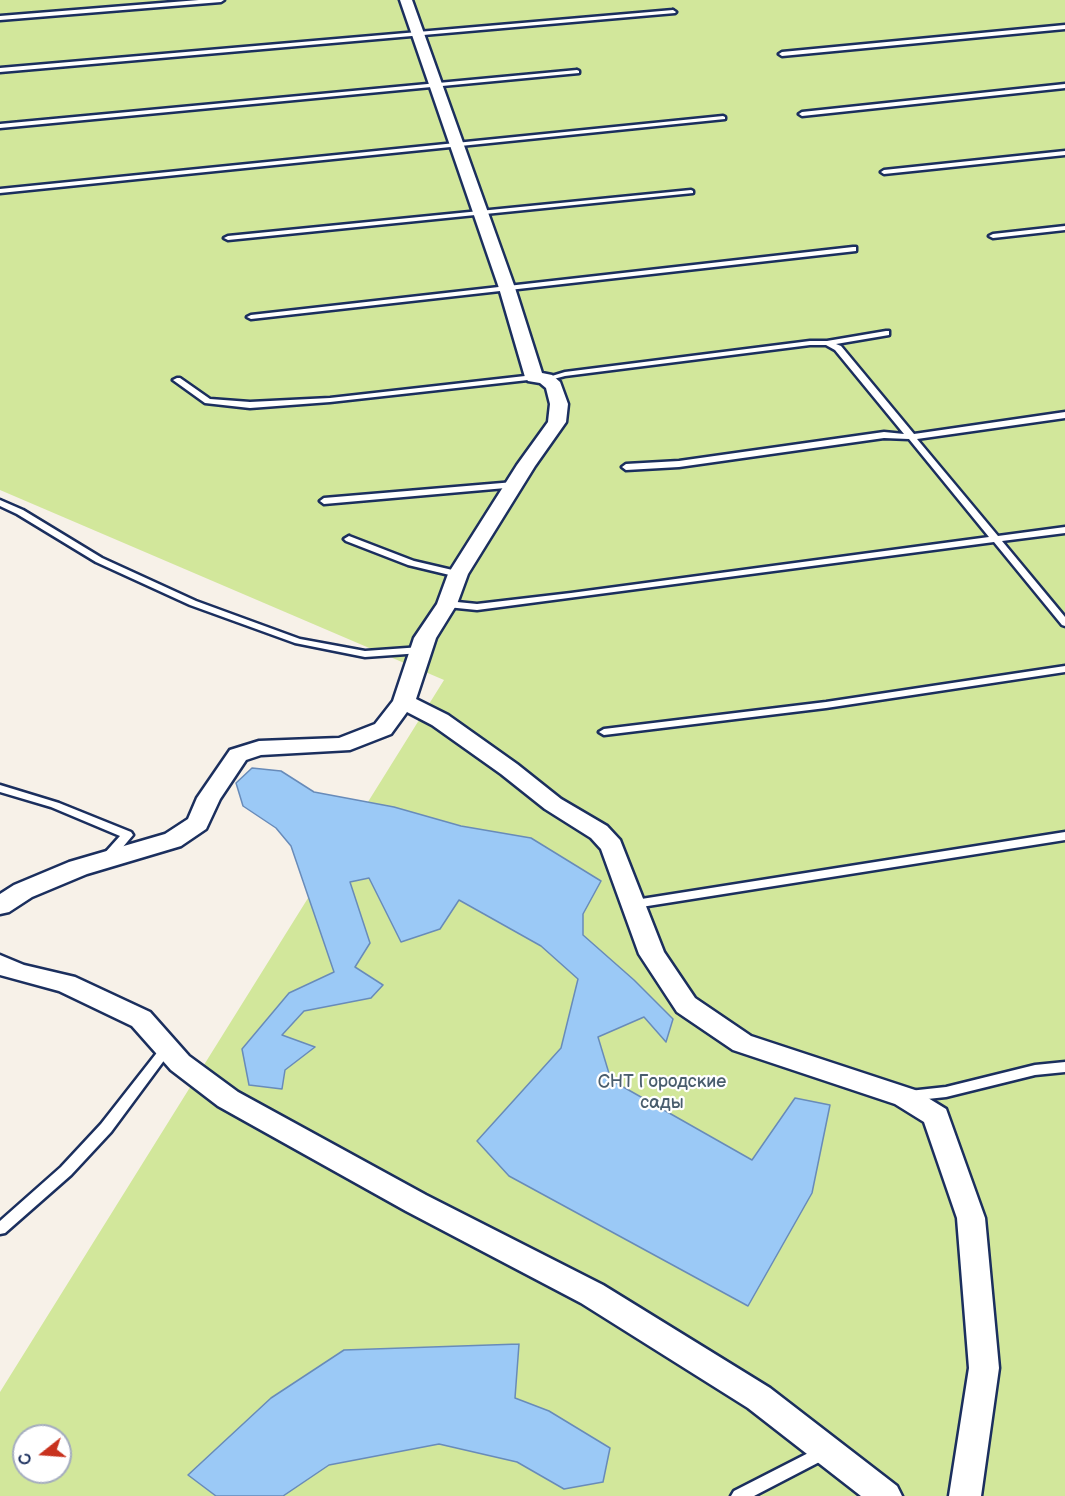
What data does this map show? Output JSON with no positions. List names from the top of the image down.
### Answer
{
  "parks": ["СНТ Городские сады"],
  "north": "left"
}
